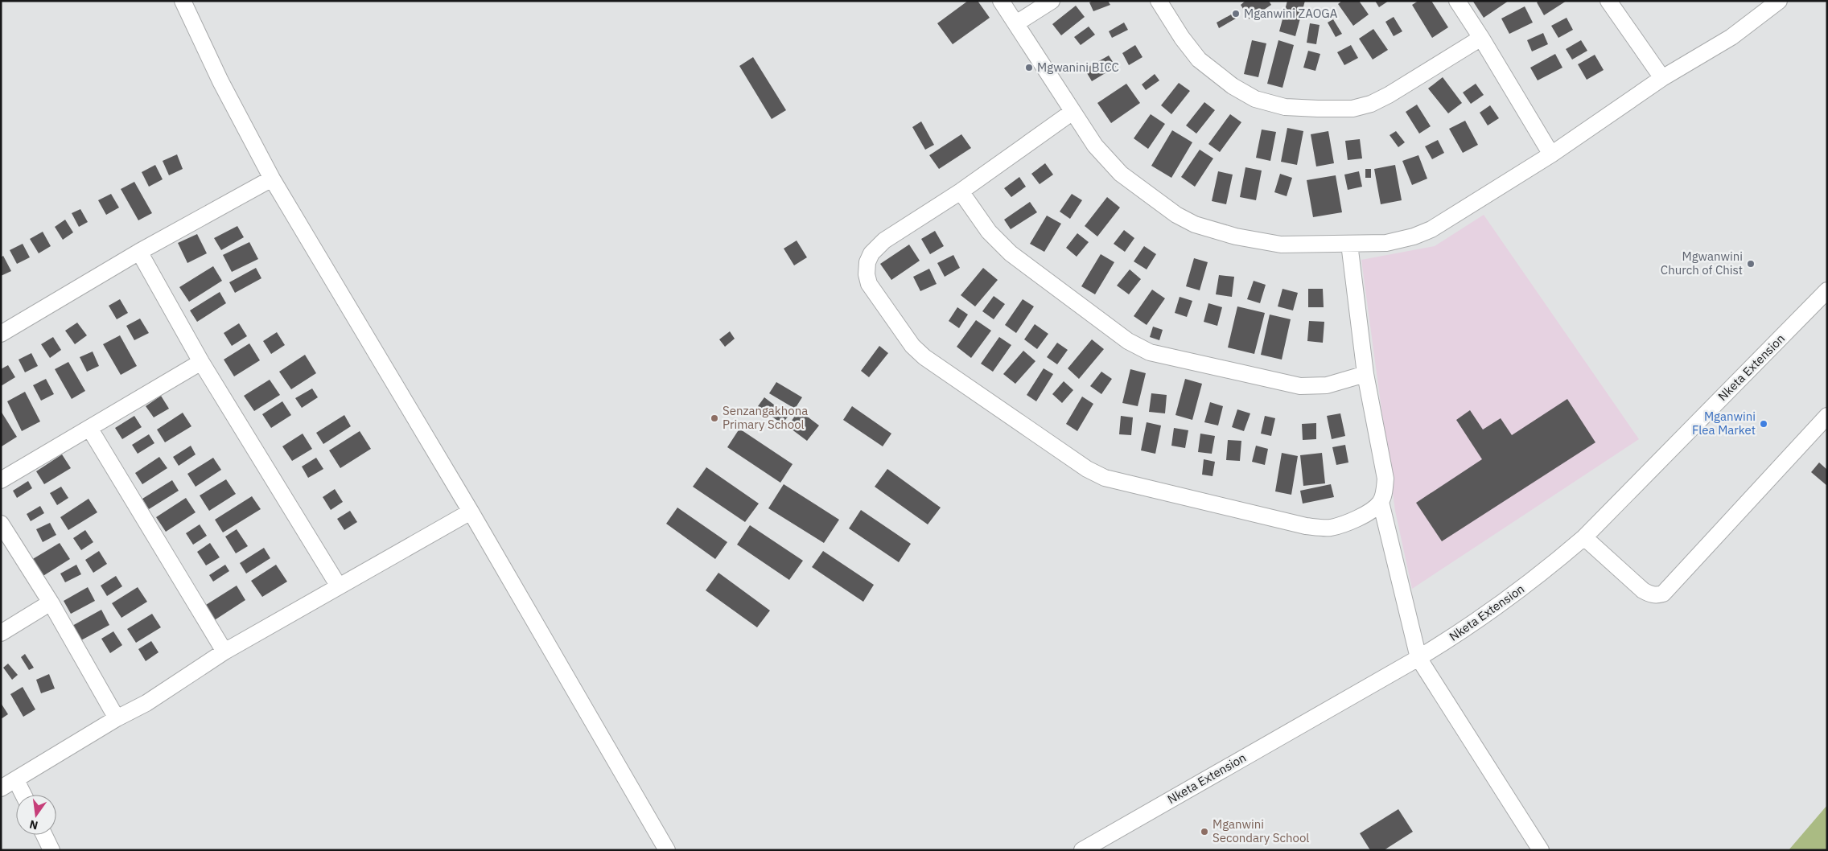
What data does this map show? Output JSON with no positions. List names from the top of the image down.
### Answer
{
  "streets": {
    "street": ["Nketa Extension"]
  },
  "places": [
    "Mganwini ZAOGA",
    "Mgwanini BICC",
    "Mgwanwini Church of Chist",
    "Senzangakhona Primary School",
    "Mganwini Flea Market",
    "Mganwini Secondary School"
  ],
  "north": "bottom"
}
